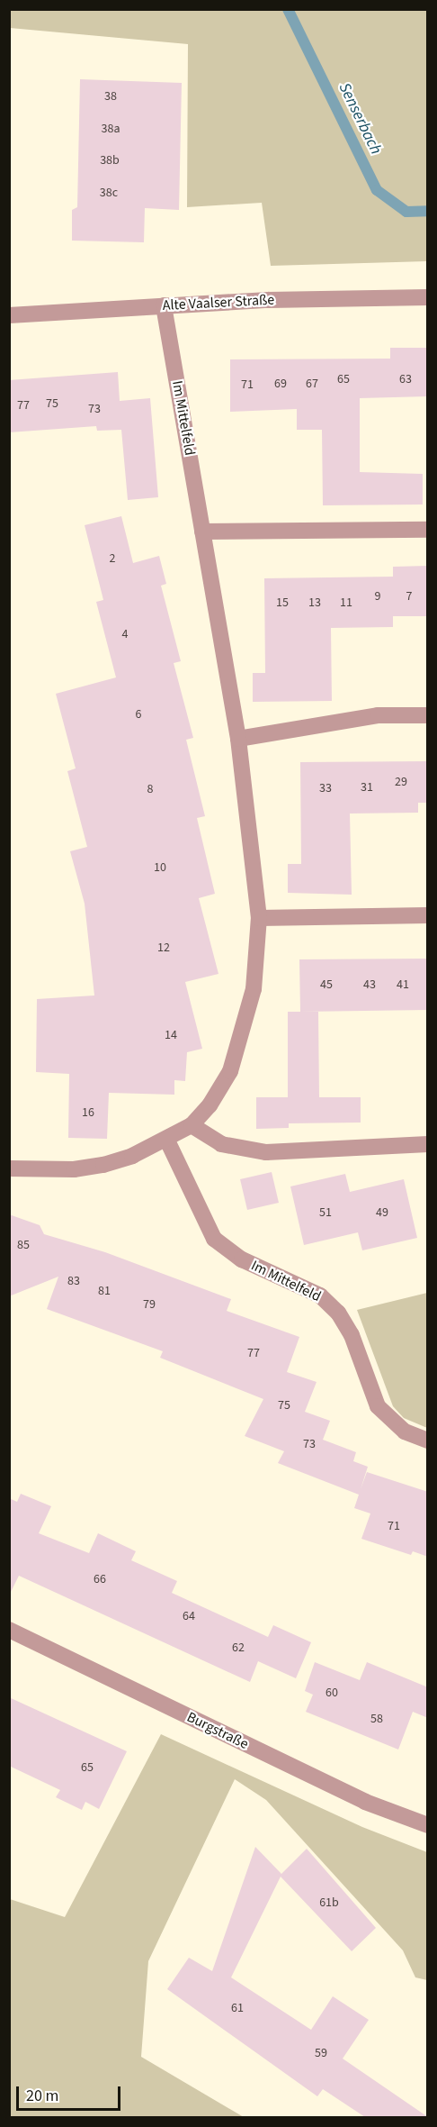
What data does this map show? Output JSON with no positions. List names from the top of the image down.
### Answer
{
  "streets": {
    "street": ["Alte Vaalser Straße", "Im Mittelfeld", "Burgstraße"]
  },
  "crossings": [
    ["Alte Vaalser Straße", "Im Mittelfeld"]
  ],
  "water": ["Senserbach"],
  "house_numbers": [
    "38",
    "38a",
    "38b",
    "38c",
    "65",
    "63",
    "69",
    "67",
    "71",
    "75",
    "77",
    "73",
    "2",
    "9",
    "7",
    "15",
    "13",
    "11",
    "4",
    "6",
    "29",
    "31",
    "33",
    "8",
    "10",
    "12",
    "45",
    "43",
    "41",
    "14",
    "16",
    "51",
    "49",
    "85",
    "83",
    "81",
    "79",
    "77",
    "75",
    "73",
    "71",
    "66",
    "64",
    "62",
    "60",
    "58",
    "65",
    "61b",
    "61",
    "59"
  ],
  "scale_bar": "20 m"
}
